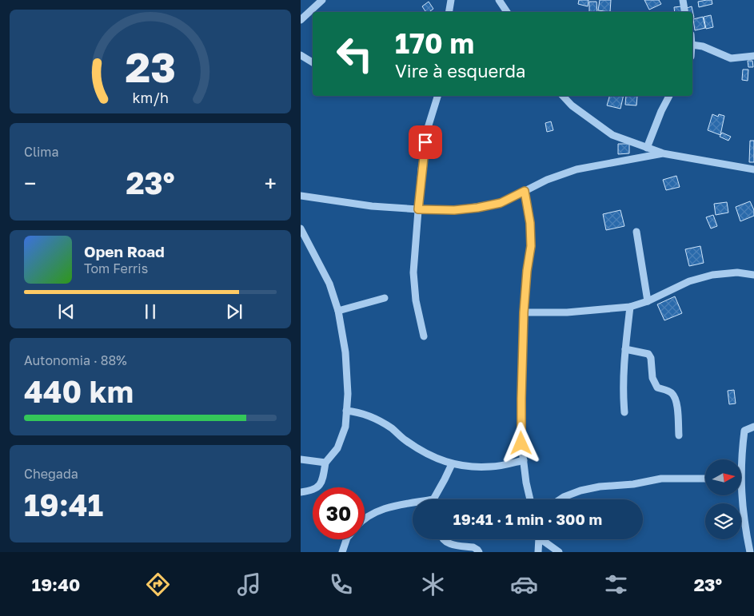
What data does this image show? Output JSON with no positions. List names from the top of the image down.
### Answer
{
  "north": "right",
  "page": {
    "turn": ["170 m", "Vire à esquerda"],
    "tile": [
      "Clima",
      ["Autonomia · 88%", "440 km"],
      ["Chegada", "19:41"]
    ],
    "heat": ["−", "23°", "+"],
    "song": ["Open Road", "Tom Ferris"],
    "limit": "30",
    "trip": "19:41 · 1 min · 300 m",
    "tabs": ["19:40", "23°"],
    "gauge": ["23", "km/h"]
  }
}
